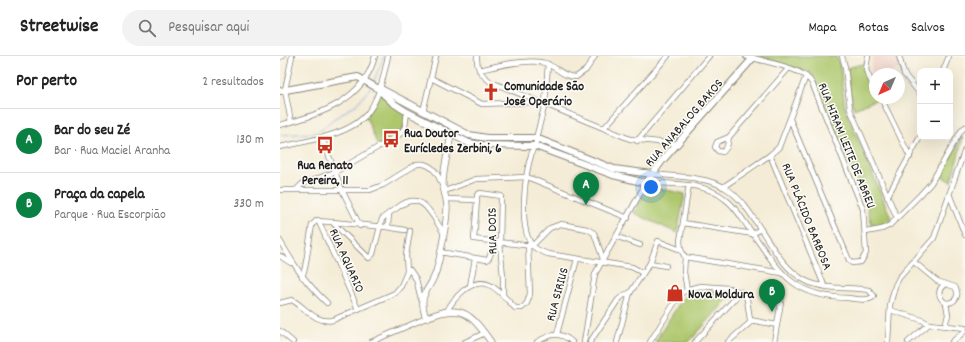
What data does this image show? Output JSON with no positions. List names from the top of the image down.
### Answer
{
  "streets": {
    "main road": ["RUA ANABALOG BAKOS", "RUA HIRAM LEITE DE ABREU"],
    "street": [
      "RUA PLÁCIDO BARBOSA",
      "RUA DOIS",
      "RUA AQUARIO",
      "RUA SIRIUS"
    ]
  },
  "crossings": [
    ["RUA ANABALOG BAKOS", "RUA HIRAM LEITE DE ABREU"]
  ],
  "places": {
    "church": ["Comunidade São José Operário"],
    "bus stop": ["Rua Doutor Eurícledes Zerbini, 6", "Rua Renato Pereira, 11"],
    "shop": ["Nova Moldura"]
  },
  "north": "bottom left",
  "page": {
    "header": "Streetwise",
    "search": "Pesquisar aqui",
    "nav": ["Mapa", "Rotas", "Salvos"],
    "heading": ["Por perto", "2 resultados"],
    "map_buttons": ["+", "−"],
    "list": [
      {
        "mark": "A",
        "name": "Bar do seu Zé",
        "note": "Bar · Rua Maciel Aranha",
        "value": "130 m"
      },
      {
        "mark": "B",
        "name": "Praça da capela",
        "note": "Parque · Rua Escorpião",
        "value": "330 m"
      }
    ],
    "pins": ["A", "B"]
  }
}
